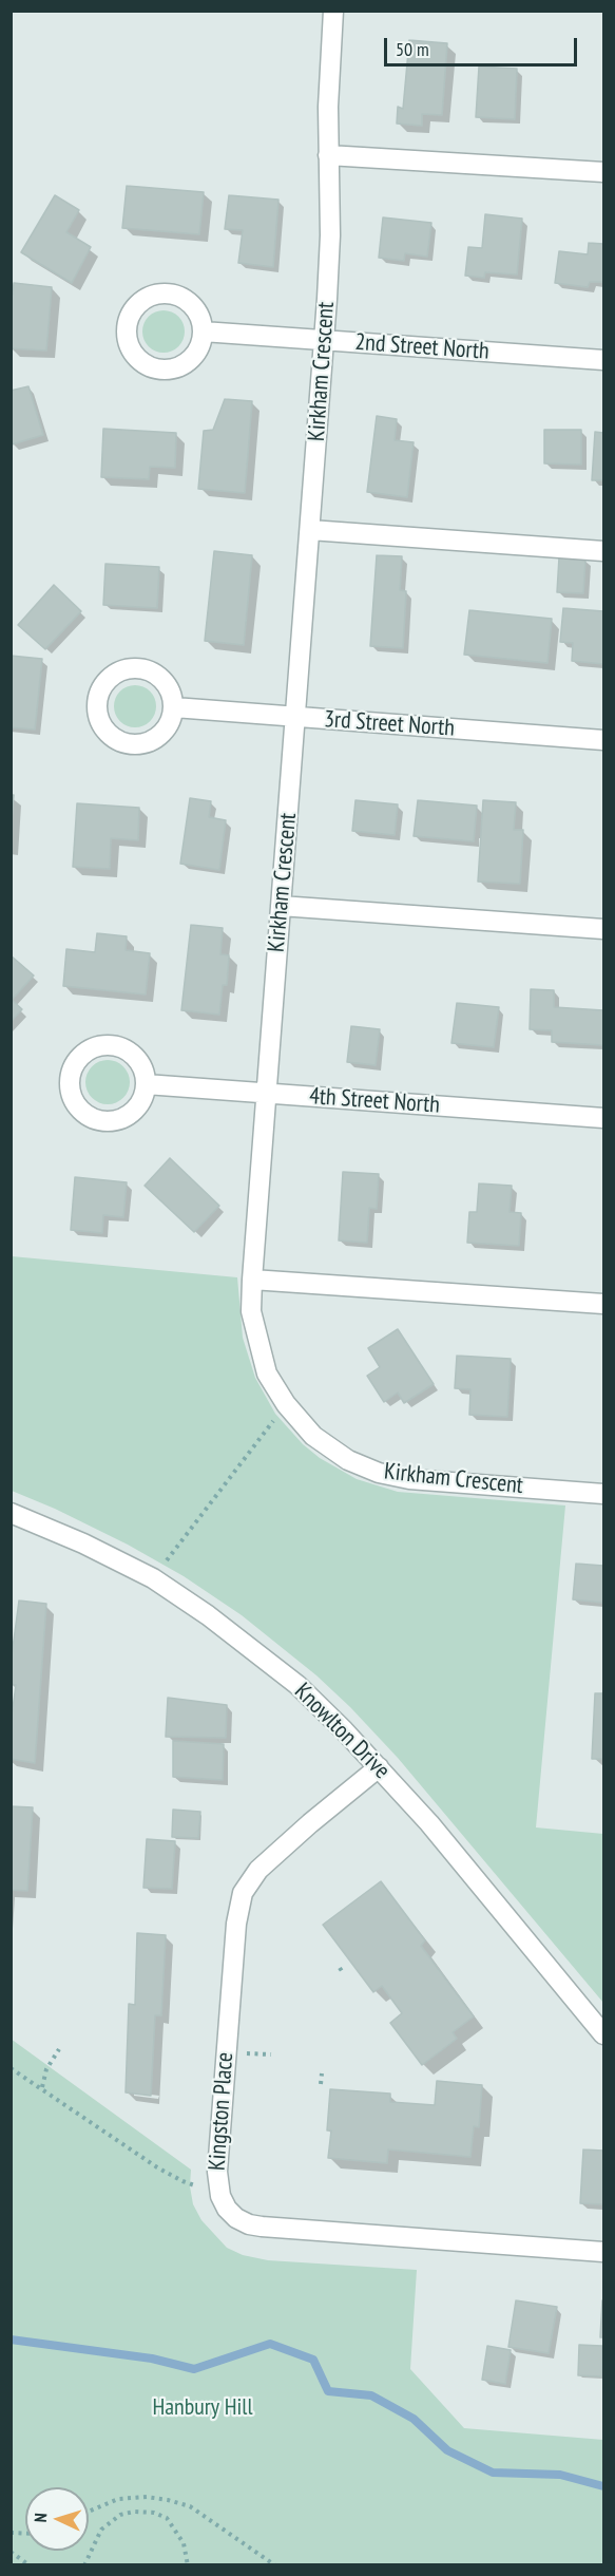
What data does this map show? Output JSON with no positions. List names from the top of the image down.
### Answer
{
  "streets": {
    "street": [
      "2nd Street North",
      "Kirkham Crescent",
      "3rd Street North",
      "4th Street North",
      "Knowlton Drive",
      "Kingston Place"
    ]
  },
  "crossings": [
    ["2nd Street North", "Kirkham Crescent"],
    ["Kirkham Crescent", "3rd Street North"],
    ["Kirkham Crescent", "4th Street North"],
    ["Knowlton Drive", "Kingston Place"]
  ],
  "parks": ["Hanbury Hill"],
  "scale_bar": "50 m",
  "north": "left"
}
